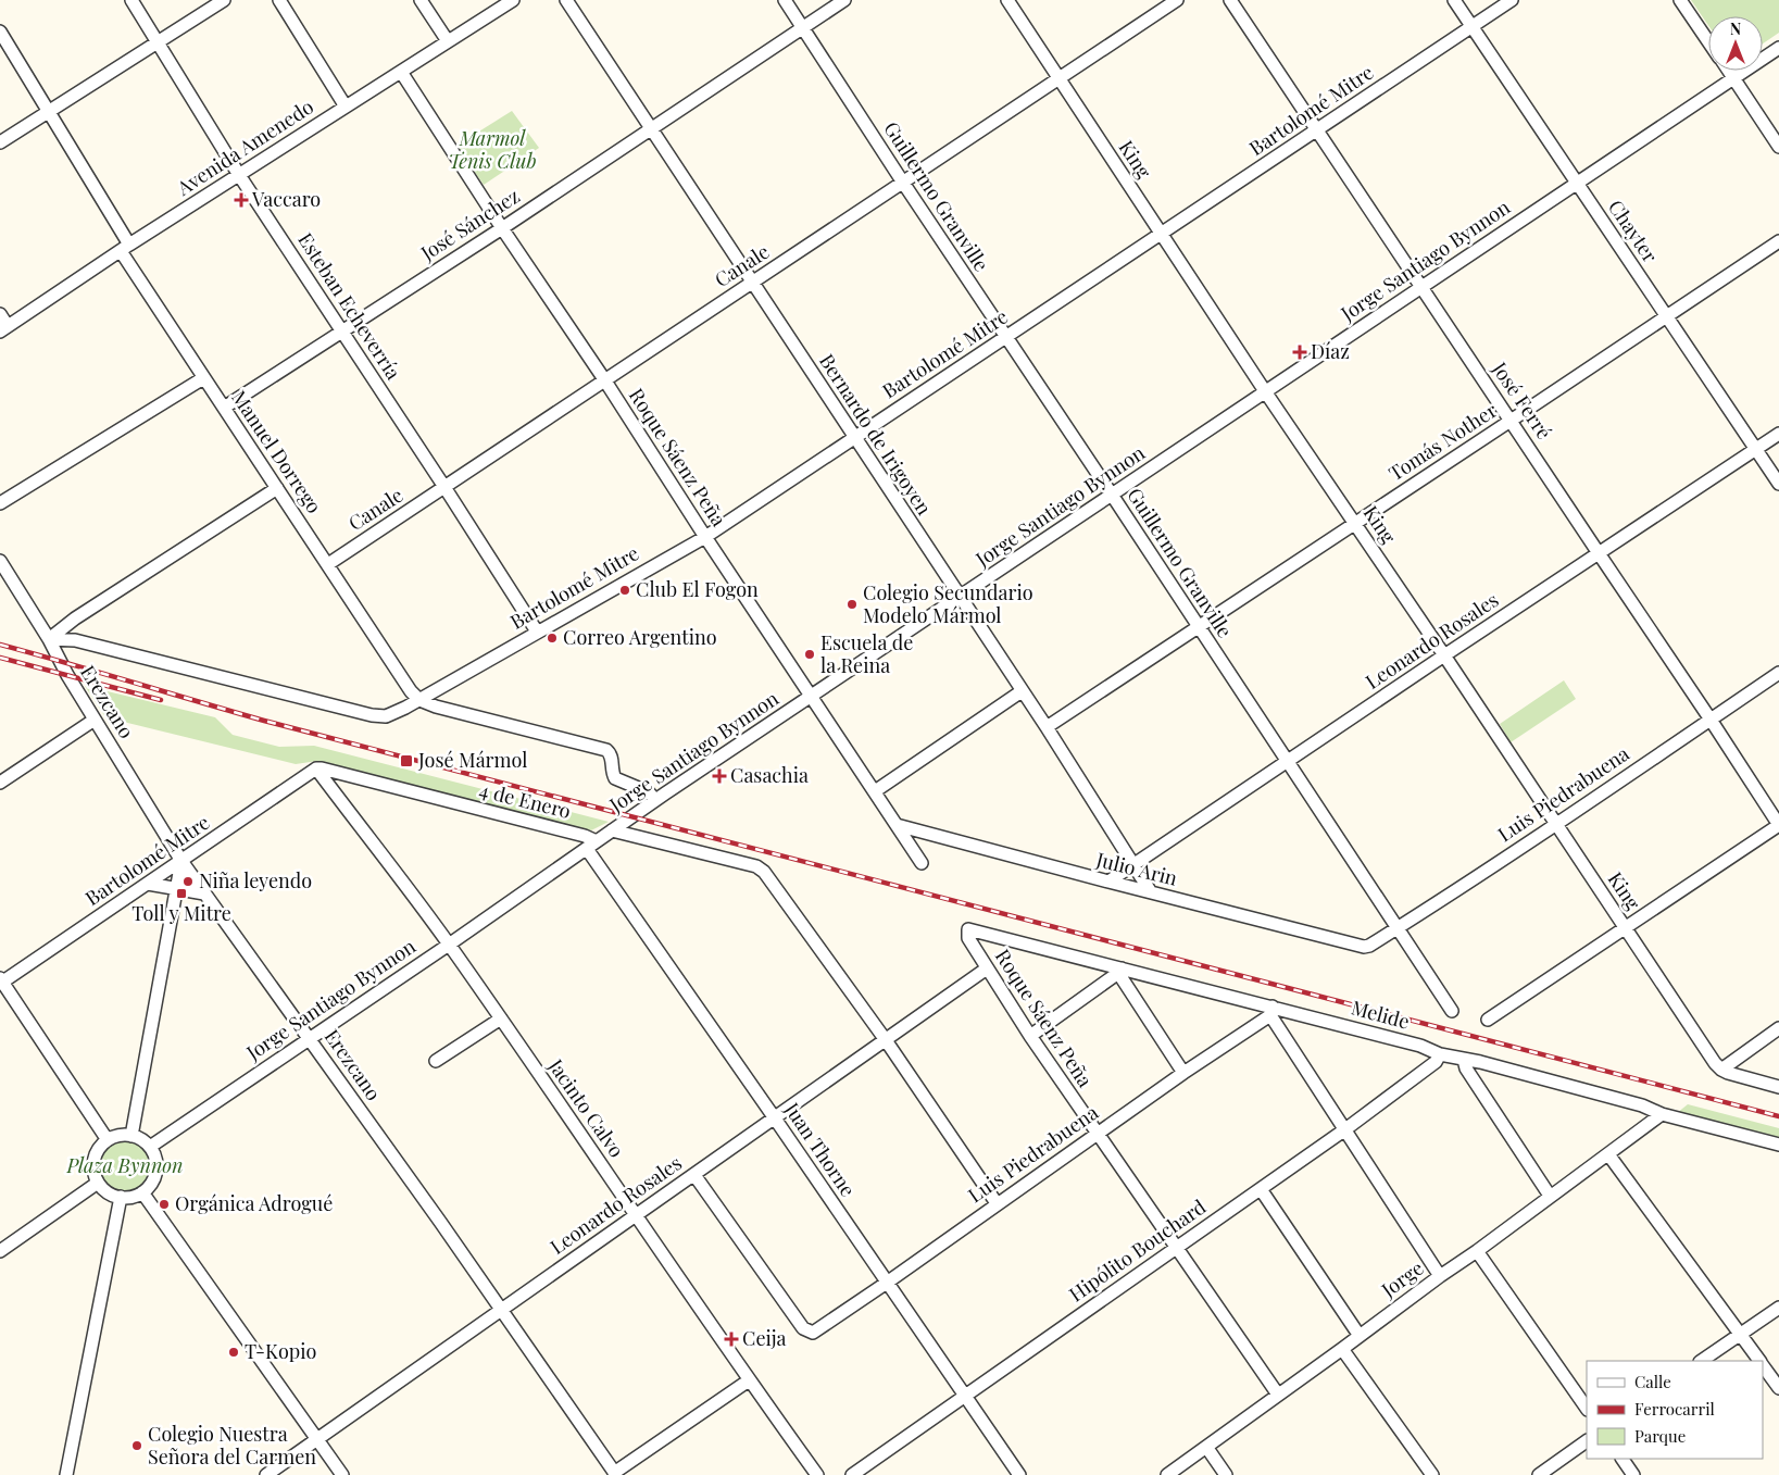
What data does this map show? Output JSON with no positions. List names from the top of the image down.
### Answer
{
  "streets": {
    "street": [
      "Bartolomé Mitre",
      "Avenida Amenedo",
      "King",
      "Guillermo Granville",
      "José Sánchez",
      "Chayter",
      "Jorge Santiago Bynnon",
      "Canale",
      "Esteban Echeverría",
      "José Ferré",
      "Bernardo de Irigoyen",
      "Tomás Nother",
      "Manuel Dorrego",
      "Roque Sáenz Peña",
      "Leonardo Rosales",
      "Erezcano",
      "Luis Piedrabuena",
      "4 de Enero",
      "Julio Arin",
      "Melide",
      "Jacinto Calvo",
      "Juan Thorne",
      "Hipólito Bouchard",
      "Jorge"
    ]
  },
  "crossings": [
    ["Bartolomé Mitre", "King"],
    ["Bartolomé Mitre", "Guillermo Granville"],
    ["Bartolomé Mitre", "Chayter"],
    ["Bartolomé Mitre", "Esteban Echeverría"],
    ["Bartolomé Mitre", "José Ferré"],
    ["Bartolomé Mitre", "Bernardo de Irigoyen"],
    ["Bartolomé Mitre", "Manuel Dorrego"],
    ["Bartolomé Mitre", "Roque Sáenz Peña"],
    ["Bartolomé Mitre", "Erezcano"],
    ["Bartolomé Mitre", "4 de Enero"],
    ["Bartolomé Mitre", "Jacinto Calvo"],
    ["Avenida Amenedo", "Esteban Echeverría"],
    ["Avenida Amenedo", "Manuel Dorrego"],
    ["Avenida Amenedo", "Roque Sáenz Peña"],
    ["King", "Jorge Santiago Bynnon"],
    ["King", "Canale"],
    ["King", "Tomás Nother"],
    ["King", "Leonardo Rosales"],
    ["King", "Luis Piedrabuena"],
    ["Guillermo Granville", "José Sánchez"],
    ["Guillermo Granville", "Jorge Santiago Bynnon"],
    ["Guillermo Granville", "Canale"],
    ["Guillermo Granville", "Tomás Nother"],
    ["Guillermo Granville", "Leonardo Rosales"],
    ["Guillermo Granville", "Luis Piedrabuena"],
    ["José Sánchez", "Esteban Echeverría"],
    ["José Sánchez", "Bernardo de Irigoyen"],
    ["José Sánchez", "Manuel Dorrego"],
    ["José Sánchez", "Roque Sáenz Peña"],
    ["Chayter", "Jorge Santiago Bynnon"],
    ["Chayter", "Tomás Nother"],
    ["Chayter", "Leonardo Rosales"],
    ["Jorge Santiago Bynnon", "José Ferré"],
    ["Jorge Santiago Bynnon", "Bernardo de Irigoyen"],
    ["Jorge Santiago Bynnon", "Roque Sáenz Peña"],
    ["Jorge Santiago Bynnon", "Erezcano"],
    ["Jorge Santiago Bynnon", "4 de Enero"],
    ["Jorge Santiago Bynnon", "Jacinto Calvo"],
    ["Jorge Santiago Bynnon", "Juan Thorne"],
    ["Canale", "Esteban Echeverría"],
    ["Canale", "Bernardo de Irigoyen"],
    ["Canale", "Manuel Dorrego"],
    ["Canale", "Roque Sáenz Peña"],
    ["José Ferré", "Tomás Nother"],
    ["José Ferré", "Leonardo Rosales"],
    ["José Ferré", "Luis Piedrabuena"],
    ["Bernardo de Irigoyen", "Tomás Nother"],
    ["Bernardo de Irigoyen", "Leonardo Rosales"],
    ["Bernardo de Irigoyen", "Julio Arin"],
    ["Roque Sáenz Peña", "Leonardo Rosales"],
    ["Roque Sáenz Peña", "Luis Piedrabuena"],
    ["Roque Sáenz Peña", "Julio Arin"],
    ["Roque Sáenz Peña", "Melide"],
    ["Roque Sáenz Peña", "Hipólito Bouchard"],
    ["Roque Sáenz Peña", "Jorge"],
    ["Leonardo Rosales", "Erezcano"],
    ["Leonardo Rosales", "Luis Piedrabuena"],
    ["Leonardo Rosales", "Julio Arin"],
    ["Leonardo Rosales", "Jacinto Calvo"],
    ["Leonardo Rosales", "Juan Thorne"],
    ["Luis Piedrabuena", "Julio Arin"],
    ["Luis Piedrabuena", "Melide"],
    ["Luis Piedrabuena", "Juan Thorne"],
    ["4 de Enero", "Jacinto Calvo"],
    ["4 de Enero", "Juan Thorne"],
    ["Melide", "Hipólito Bouchard"],
    ["Melide", "Jorge"],
    ["Juan Thorne", "Hipólito Bouchard"]
  ],
  "parks": ["Marmol Tenis Club", "Plaza Bynnon"],
  "places": {
    "health": [
      "Vaccaro",
      "Díaz",
      "Casachia",
      "Ceija"
    ],
    "other": [
      "Club El Fogon",
      "Colegio Secundario Modelo Mármol",
      "Correo Argentino",
      "Escuela de la Reina",
      "Niña leyendo",
      "Orgánica Adrogué",
      "T-Kopio",
      "Colegio Nuestra Señora del Carmen"
    ],
    "transit": ["José Mármol", "Toll y Mitre"]
  },
  "legend": ["Calle", "Ferrocarril", "Parque"],
  "north": "top"
}
